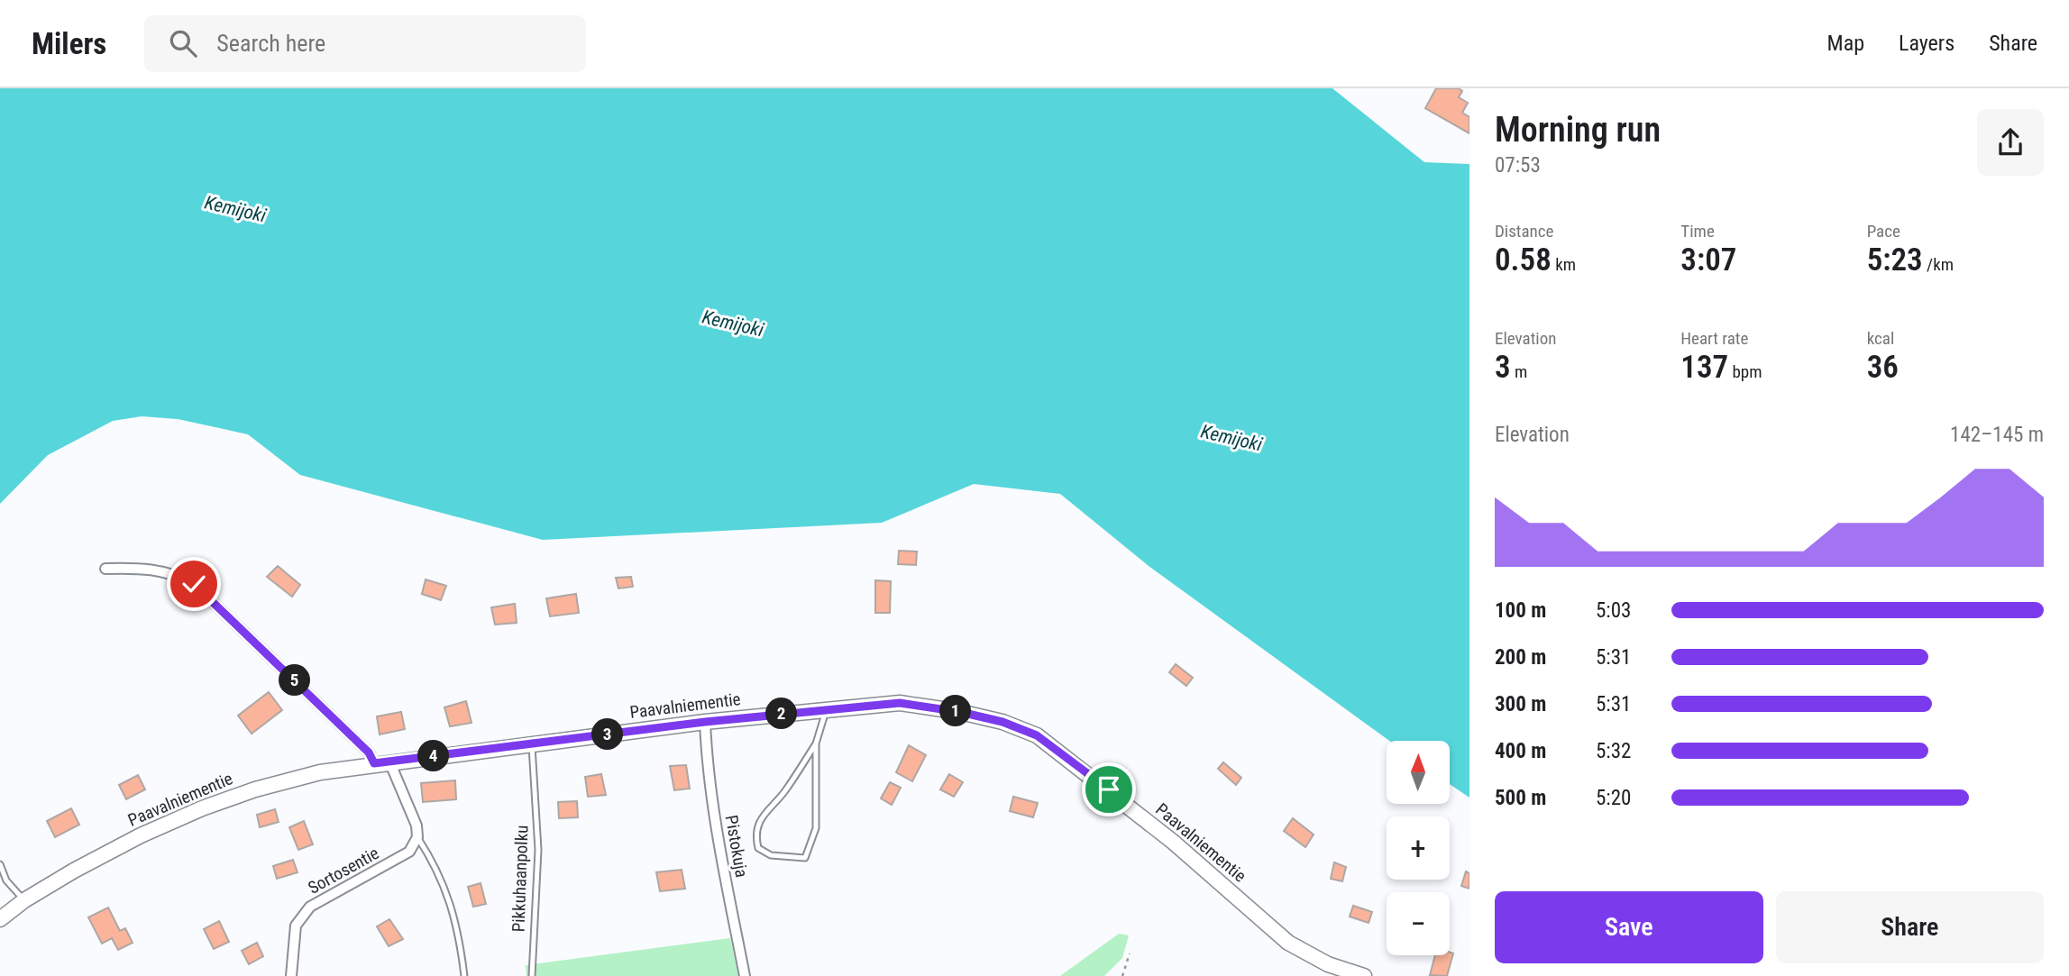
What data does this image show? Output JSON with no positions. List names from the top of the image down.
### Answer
{
  "streets": {
    "street": ["Paavalniementie", "Pistokuja", "Sortosentie"],
    "lane": ["Pikkuhaanpolku"]
  },
  "crossings": [
    ["Paavalniementie", "Pistokuja"],
    ["Paavalniementie", "Pikkuhaanpolku"]
  ],
  "water": ["Kemijoki"],
  "north": "top",
  "page": {
    "header": "Milers",
    "search": "Search here",
    "nav": ["Map", "Layers", "Share"],
    "heading": ["Morning run", "07:53"],
    "stats": [
      ["Distance", "0.58 km"],
      ["Time", "3:07"],
      ["Pace", "5:23 /km"],
      ["Elevation", "3 m"],
      ["Heart rate", "137 bpm"],
      ["kcal", "36"]
    ],
    "chart": ["Elevation", "142–145 m"],
    "list": [
      {
        "name": "100 m",
        "note": "5:03"
      },
      {
        "name": "200 m",
        "note": "5:31"
      },
      {
        "name": "300 m",
        "note": "5:31"
      },
      {
        "name": "400 m",
        "note": "5:32"
      },
      {
        "name": "500 m",
        "note": "5:20"
      }
    ],
    "pins": [
      "5",
      "1",
      "2",
      "3",
      "4"
    ],
    "map_buttons": ["+", "−"],
    "buttons": ["Save", "Share"]
  }
}
